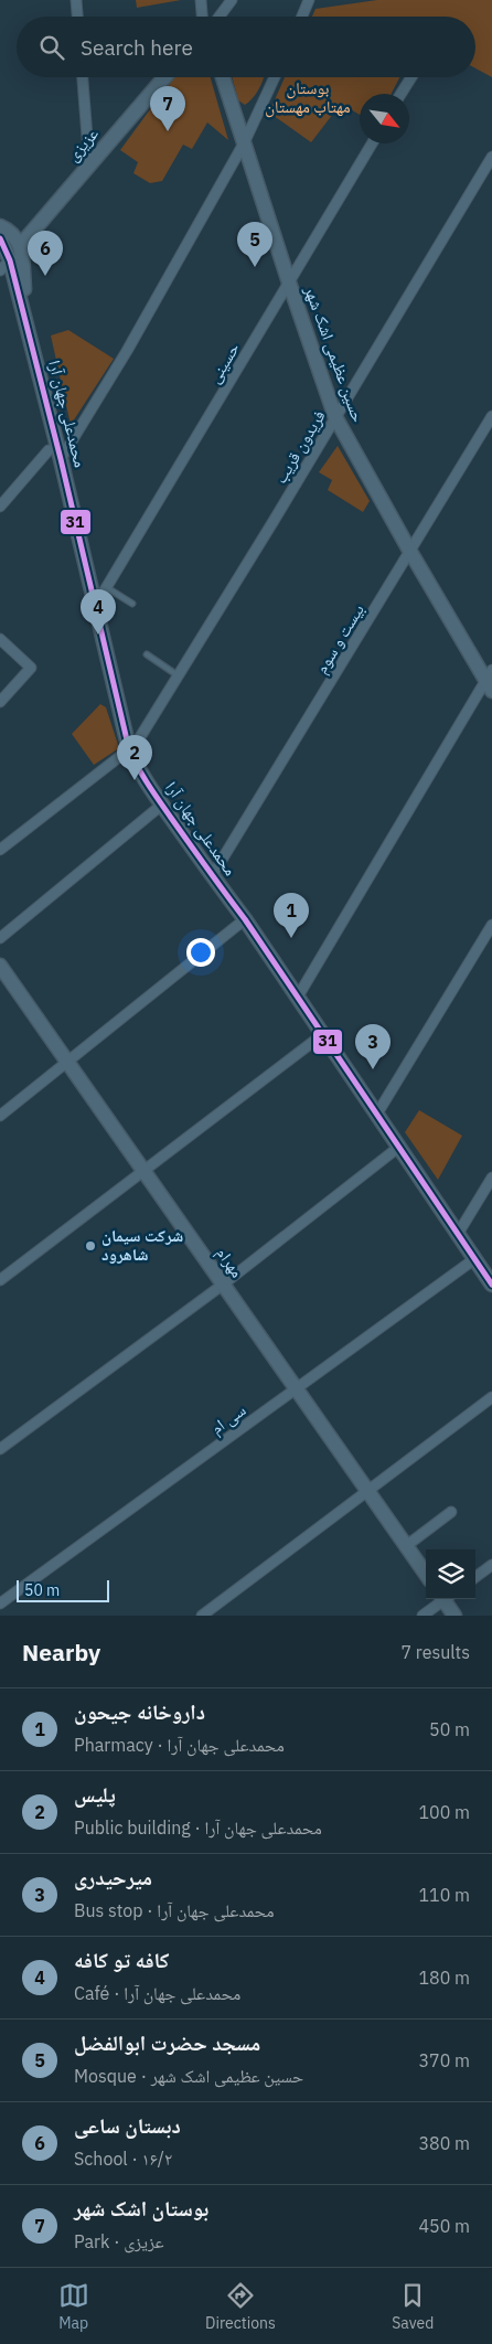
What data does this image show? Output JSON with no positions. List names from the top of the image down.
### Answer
{
  "streets": {
    "street": [
      "عزیزی",
      "حسین عظیمی اشک شهر",
      "حسینی",
      "محمدعلی جهان آرا",
      "فریدون قریب",
      "بیست و سوم",
      "مهرام",
      "سی ام"
    ]
  },
  "crossings": [
    ["حسین عظیمی اشک شهر", "حسینی"],
    ["حسین عظیمی اشک شهر", "فریدون قریب"],
    ["حسین عظیمی اشک شهر", "بیست و سوم"],
    ["حسینی", "محمدعلی جهان آرا"],
    ["محمدعلی جهان آرا", "فریدون قریب"],
    ["محمدعلی جهان آرا", "بیست و سوم"],
    ["محمدعلی جهان آرا", "سی ام"],
    ["مهرام", "سی ام"]
  ],
  "parks": ["بوستان مهتاب مهستان"],
  "places": ["شرکت سیمان شاهرود"],
  "lines": ["transit line 31"],
  "scale_bar": "50 m",
  "north": "bottom right",
  "page": {
    "search": "Search here",
    "pins": [
      "7",
      "5",
      "6",
      "4",
      "2",
      "1",
      "3"
    ],
    "scale": "50 m",
    "heading": ["Nearby", "7 results"],
    "list": [
      {
        "mark": "1",
        "name": "داروخانه جیحون",
        "note": "Pharmacy · محمدعلی جهان آرا",
        "value": "50 m"
      },
      {
        "mark": "2",
        "name": "پلیس",
        "note": "Public building · محمدعلی جهان آرا",
        "value": "100 m"
      },
      {
        "mark": "3",
        "name": "میرحیدری",
        "note": "Bus stop · محمدعلی جهان آرا",
        "value": "110 m"
      },
      {
        "mark": "4",
        "name": "کافه تو کافه",
        "note": "Café · محمدعلی جهان آرا",
        "value": "180 m"
      },
      {
        "mark": "5",
        "name": "مسجد حضرت ابوالفضل",
        "note": "Mosque · حسین عظیمی اشک شهر",
        "value": "370 m"
      },
      {
        "mark": "6",
        "name": "دبستان ساعی",
        "note": "School · ۱۶/۲",
        "value": "380 m"
      },
      {
        "mark": "7",
        "name": "بوستان اشک شهر",
        "note": "Park · عزیزی",
        "value": "450 m"
      }
    ],
    "nav": ["Map", "Directions", "Saved"]
  }
}
